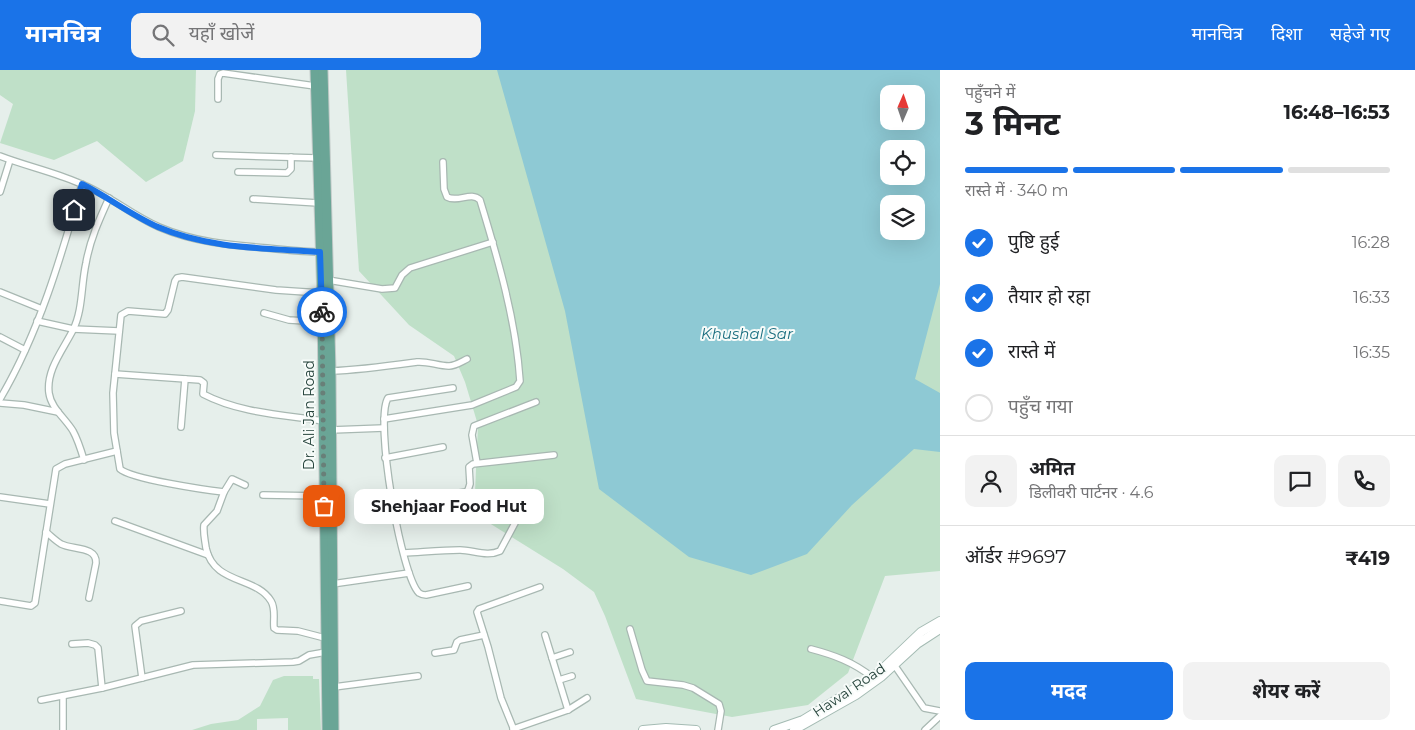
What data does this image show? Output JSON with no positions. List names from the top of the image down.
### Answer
{
  "streets": {
    "main road": ["Dr. Ali Jan Road", "Hawal Road"]
  },
  "water": ["Khushal Sar"],
  "places": ["Shehjaar Food Hut"],
  "north": "top",
  "page": {
    "header": "मानचित्र",
    "search": "यहाँ खोजें",
    "nav": ["मानचित्र", "दिशा", "सहेजे गए"],
    "heading": ["3 मिनट", "पहुँचने में", "16:48–16:53"],
    "panel": [
      "अमित",
      "डिलीवरी पार्टनर · 4.6",
      "ऑर्डर #9697",
      "₹419"
    ],
    "bar": "रास्ते में · 340 m",
    "list": [
      ["पुष्टि हुई", "16:28"],
      ["तैयार हो रहा", "16:33"],
      ["रास्ते में", "16:35"],
      "पहुँच गया"
    ],
    "bubble": "Shehjaar Food Hut",
    "buttons": ["मदद", "शेयर करें"]
  }
}
